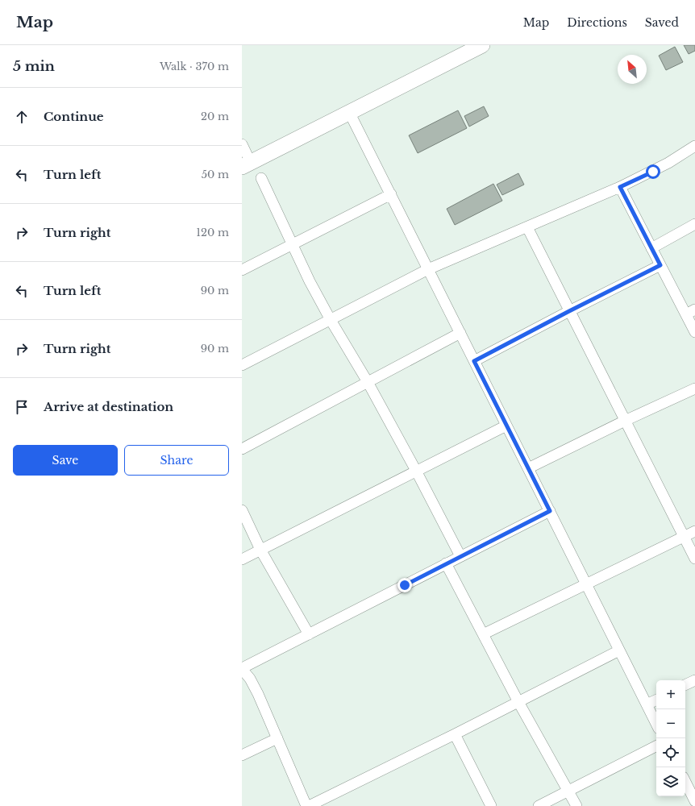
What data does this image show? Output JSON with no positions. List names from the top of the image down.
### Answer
{
  "north": "top left",
  "page": {
    "header": "Map",
    "nav": ["Map", "Directions", "Saved"],
    "heading": ["5 min", "Walk · 370 m"],
    "list": [
      ["Continue", "20 m"],
      ["Turn left", "50 m"],
      ["Turn right", "120 m"],
      ["Turn left", "90 m"],
      ["Turn right", "90 m"],
      "Arrive at destination"
    ],
    "buttons": ["Save", "Share"],
    "map_buttons": ["+", "−"]
  }
}
